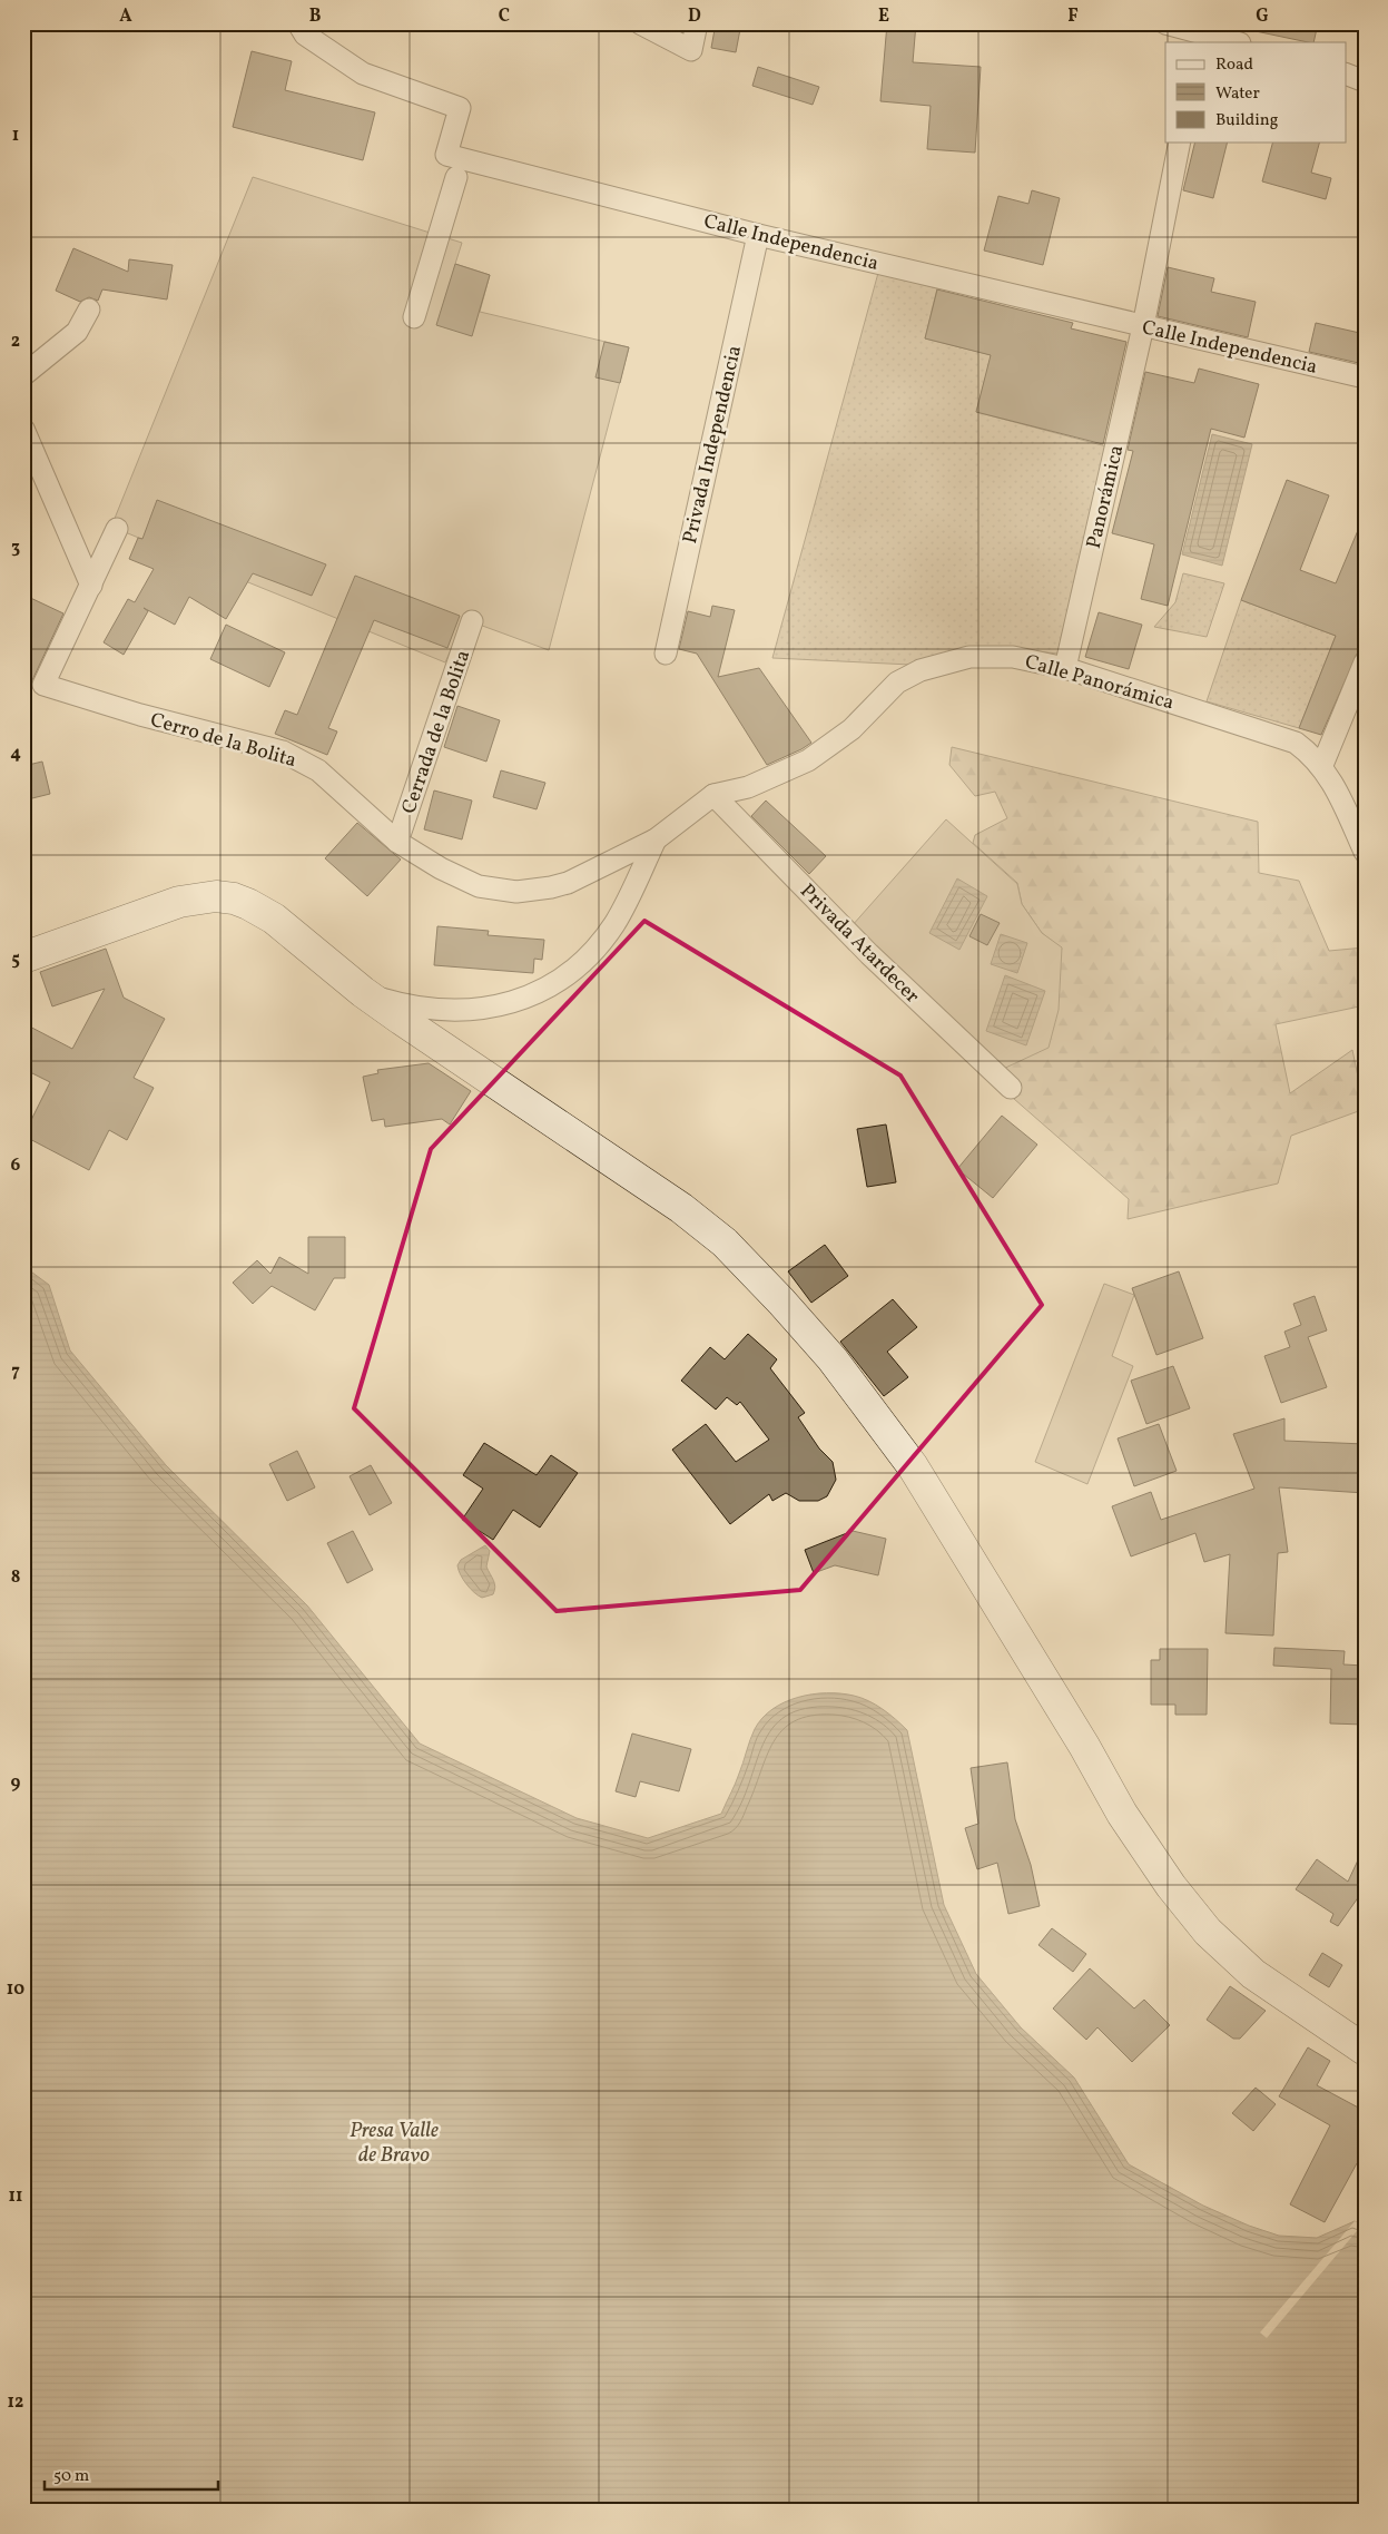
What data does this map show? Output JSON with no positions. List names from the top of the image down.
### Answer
{
  "streets": {
    "street": [
      "Calle Independencia",
      "Privada Independencia",
      "Panorámica",
      "Calle Panorámica",
      "Cerrada de la Bolita",
      "Cerro de la Bolita",
      "Privada Atardecer"
    ]
  },
  "crossings": [
    ["Calle Independencia", "Privada Independencia"],
    ["Calle Independencia", "Panorámica"],
    ["Panorámica", "Calle Panorámica"],
    ["Calle Panorámica", "Cerro de la Bolita"],
    ["Calle Panorámica", "Privada Atardecer"],
    ["Cerrada de la Bolita", "Cerro de la Bolita"]
  ],
  "water": ["Presa Valle de Bravo"],
  "legend": ["Road", "Water", "Building"],
  "scale_bar": "50 m",
  "grid": {
    "columns": [
      "A",
      "B",
      "C",
      "D",
      "E",
      "F",
      "G"
    ],
    "rows": [
      "1",
      "2",
      "3",
      "4",
      "5",
      "6",
      "7",
      "8",
      "9",
      "10",
      "11",
      "12"
    ]
  }
}
